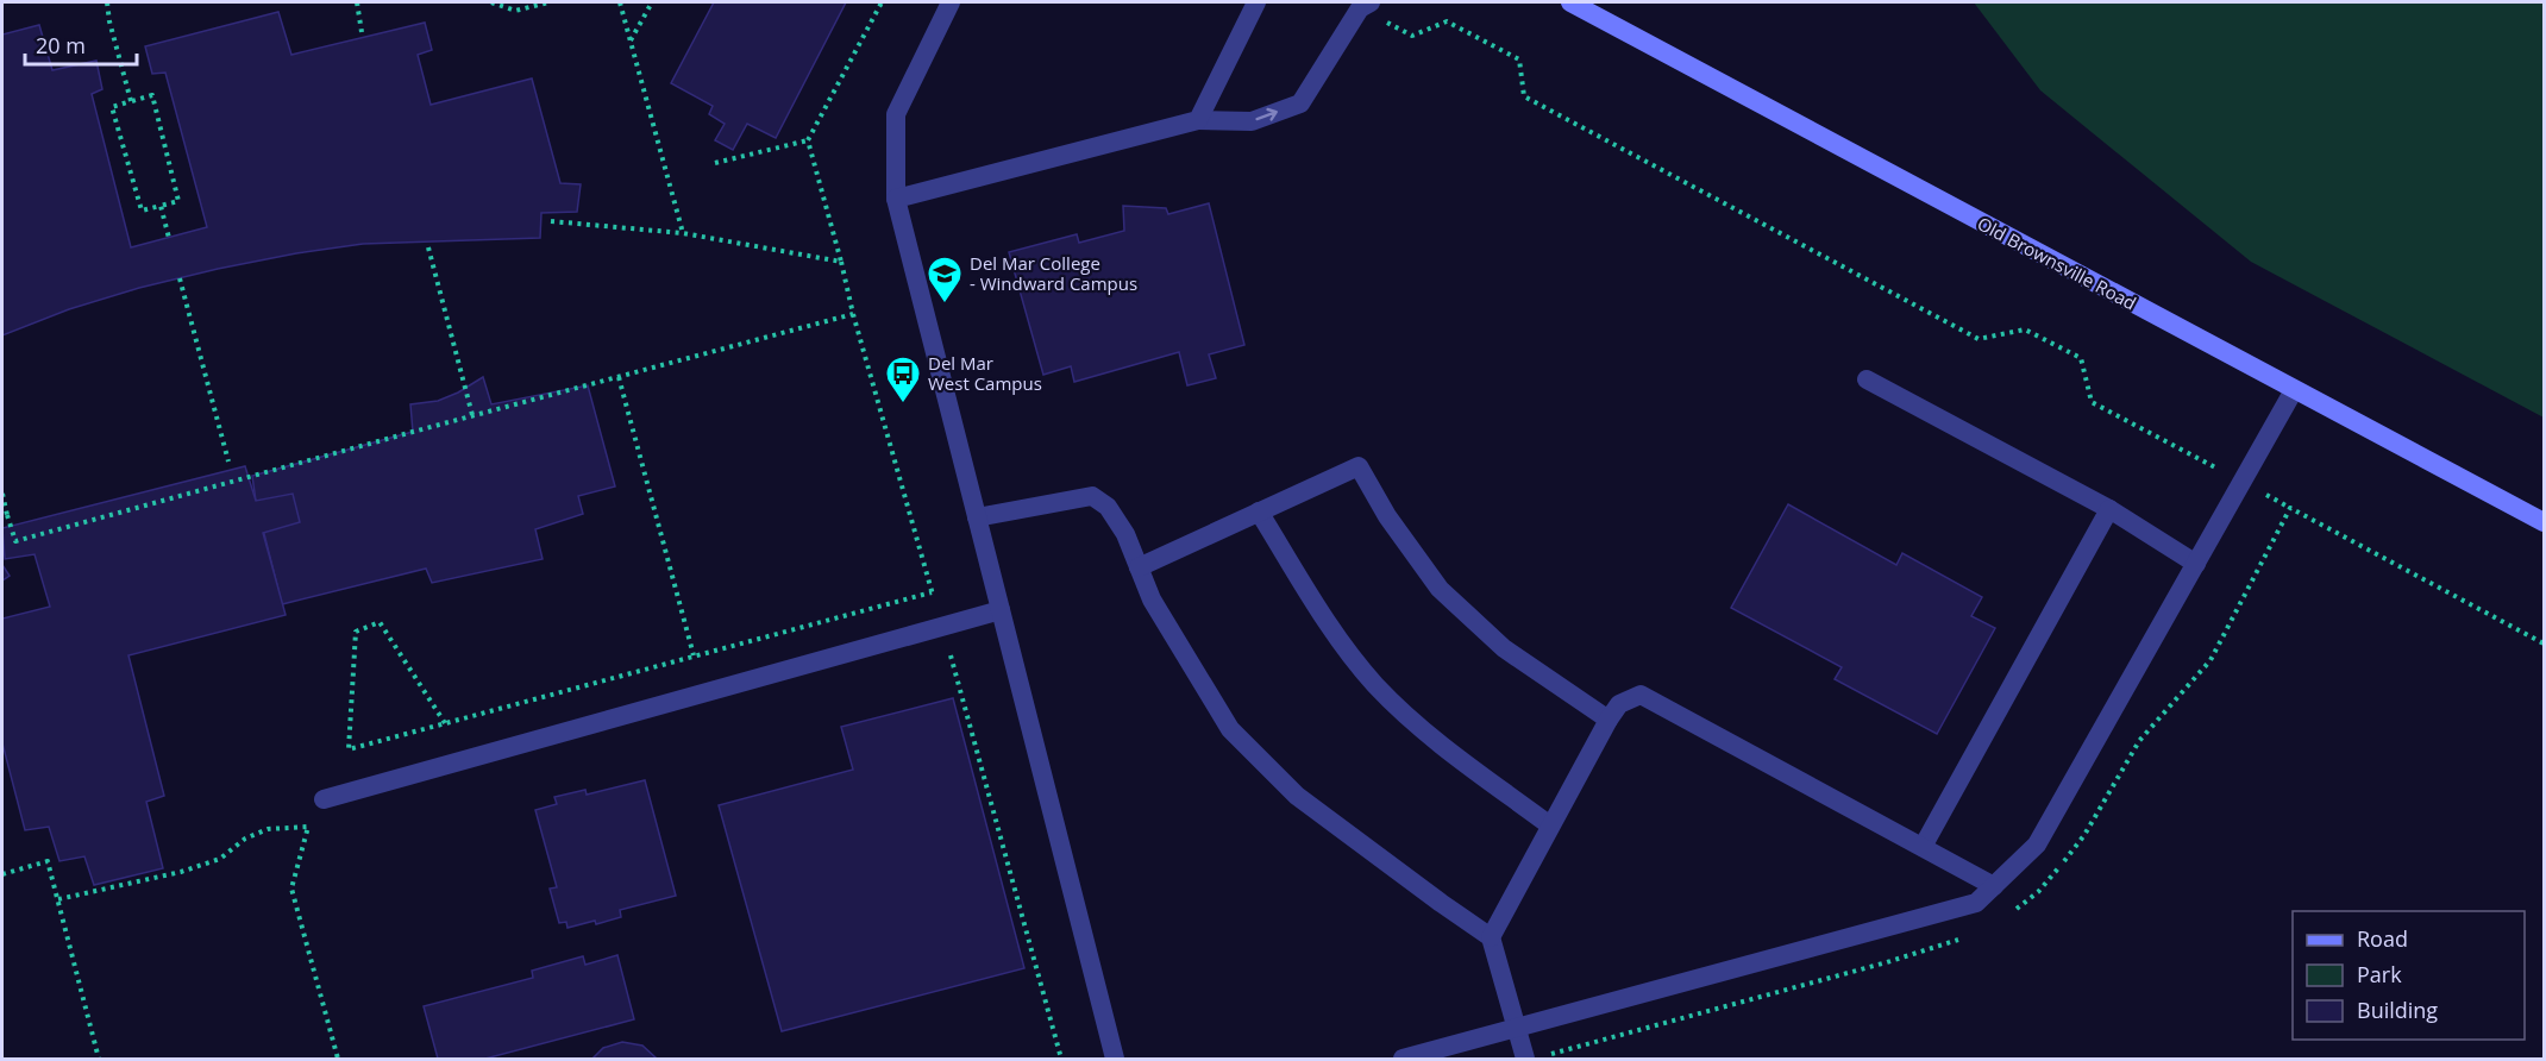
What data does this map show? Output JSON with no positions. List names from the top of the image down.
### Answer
{
  "streets": {
    "main road": ["Old Brownsville Road"]
  },
  "places": {
    "school or university": ["Del Mar College - Windward Campus"],
    "bus stop": ["Del Mar West Campus"]
  },
  "legend": ["Road", "Park", "Building"],
  "scale_bar": "20 m"
}
